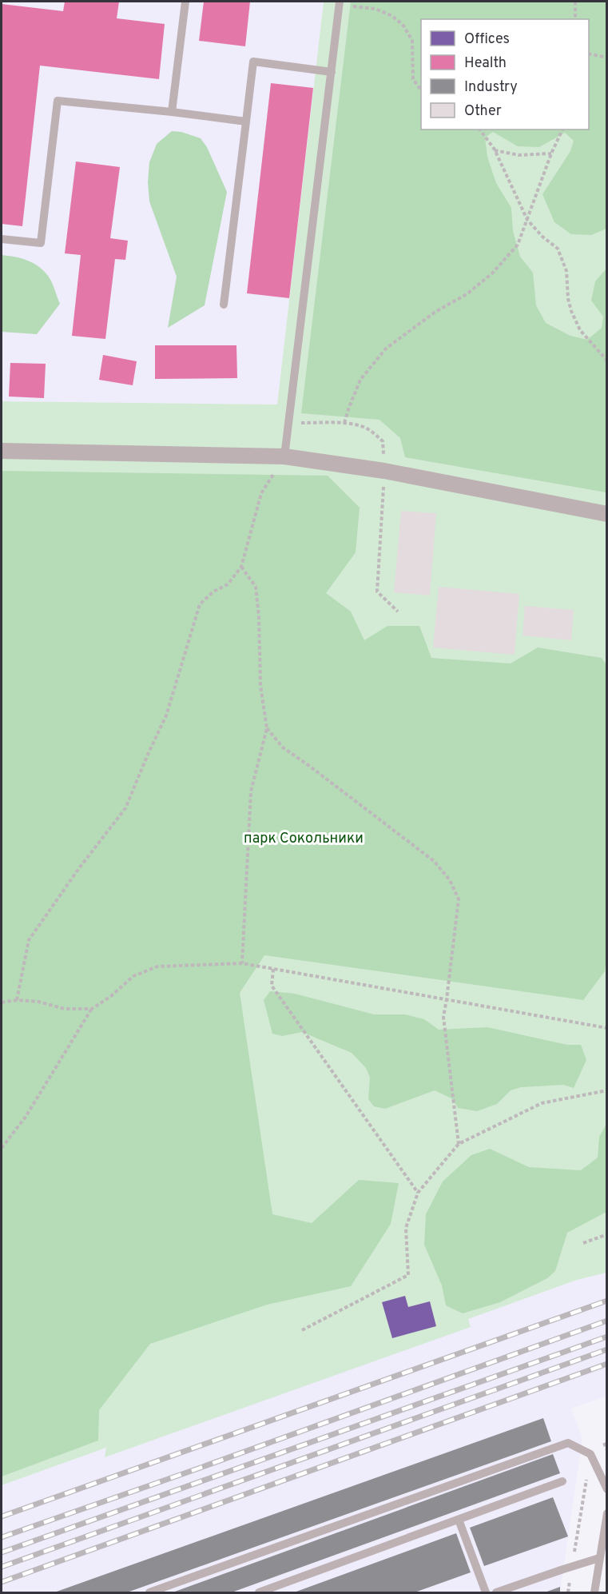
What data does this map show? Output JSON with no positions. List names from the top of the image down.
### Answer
{
  "parks": ["парк Сокольники"],
  "legend": [
    "Offices",
    "Health",
    "Industry",
    "Other"
  ]
}
